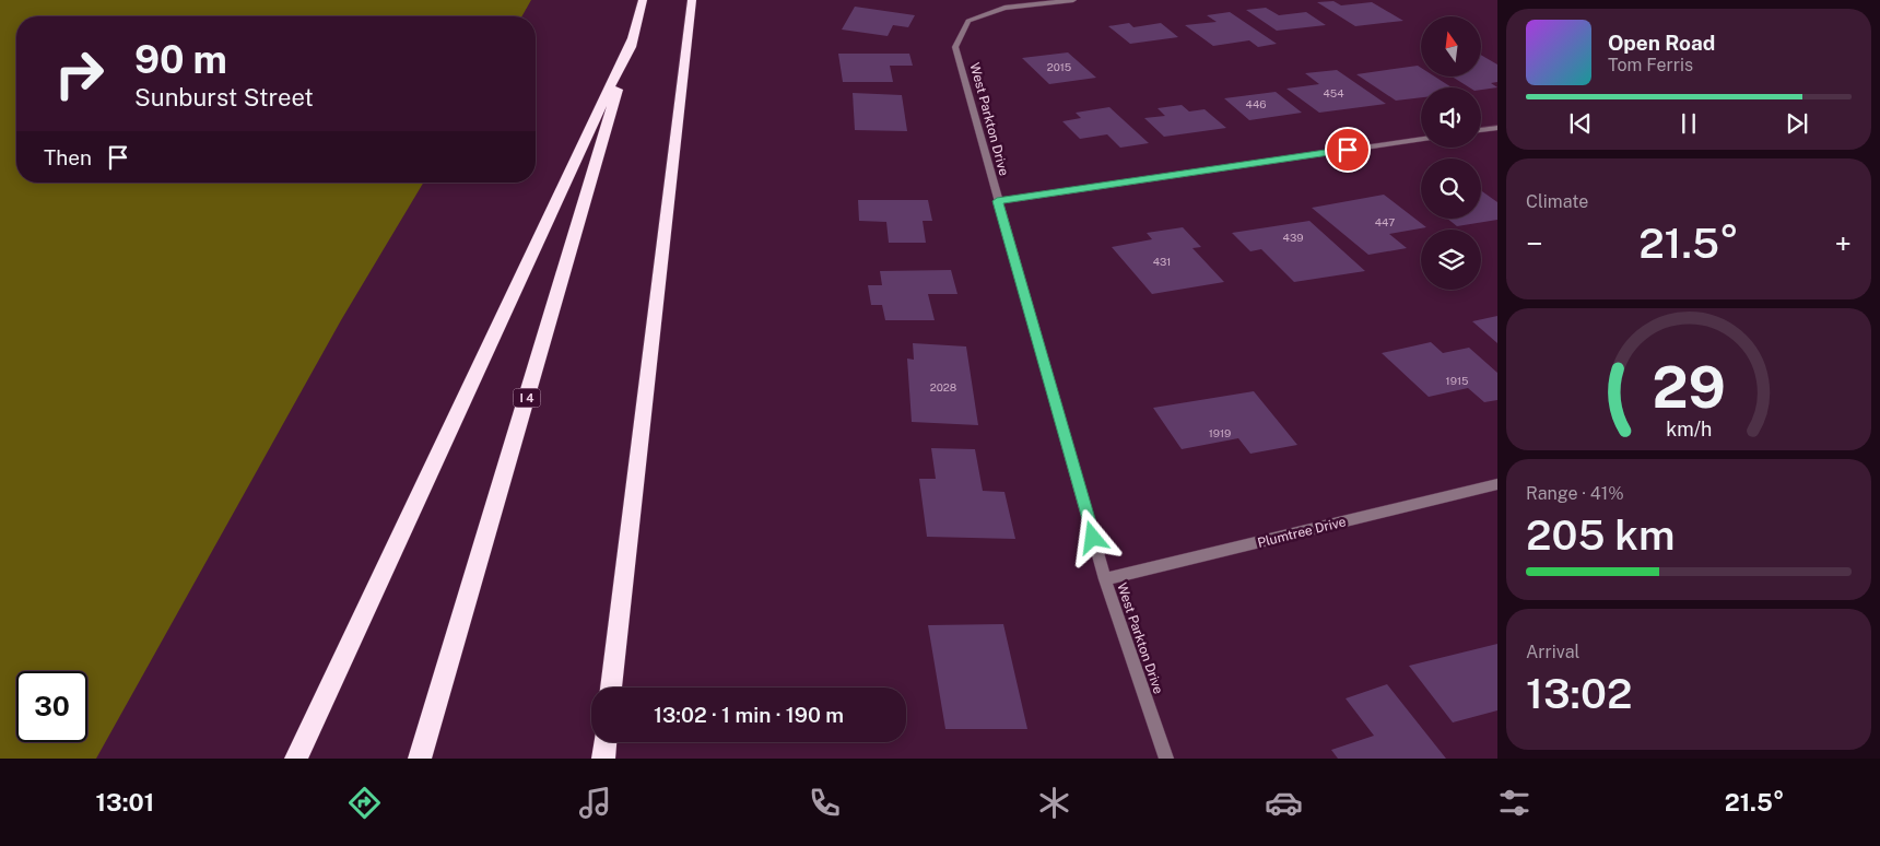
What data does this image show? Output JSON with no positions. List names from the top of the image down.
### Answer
{
  "streets": {
    "highway": ["I 4"],
    "street": ["West Parkton Drive", "Plumtree Drive"]
  },
  "crossings": [
    ["West Parkton Drive", "Plumtree Drive"]
  ],
  "house_numbers": [
    "2015",
    "454",
    "446",
    "447",
    "439",
    "431",
    "1915",
    "2028",
    "1919"
  ],
  "north": "top",
  "page": {
    "turn": ["90 m", "Sunburst Street"],
    "song": ["Open Road", "Tom Ferris"],
    "then": "Then",
    "tile": [
      "Climate",
      ["Range · 41%", "205 km"],
      ["Arrival", "13:02"]
    ],
    "heat": ["−", "21.5°", "+"],
    "limit": "30",
    "trip": "13:02 · 1 min · 190 m",
    "tabs": ["13:01", "21.5°"],
    "gauge": ["29", "km/h"]
  }
}
